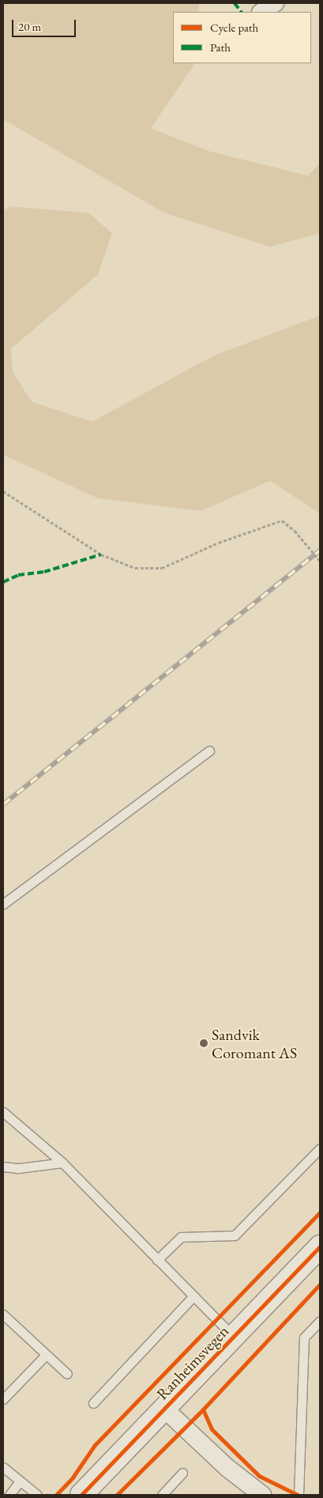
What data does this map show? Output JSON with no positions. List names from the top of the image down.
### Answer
{
  "streets": {
    "street": ["Ranheimsvegen"]
  },
  "places": ["Sandvik Coromant AS"],
  "legend": ["Cycle path", "Path"],
  "scale_bar": "20 m"
}
